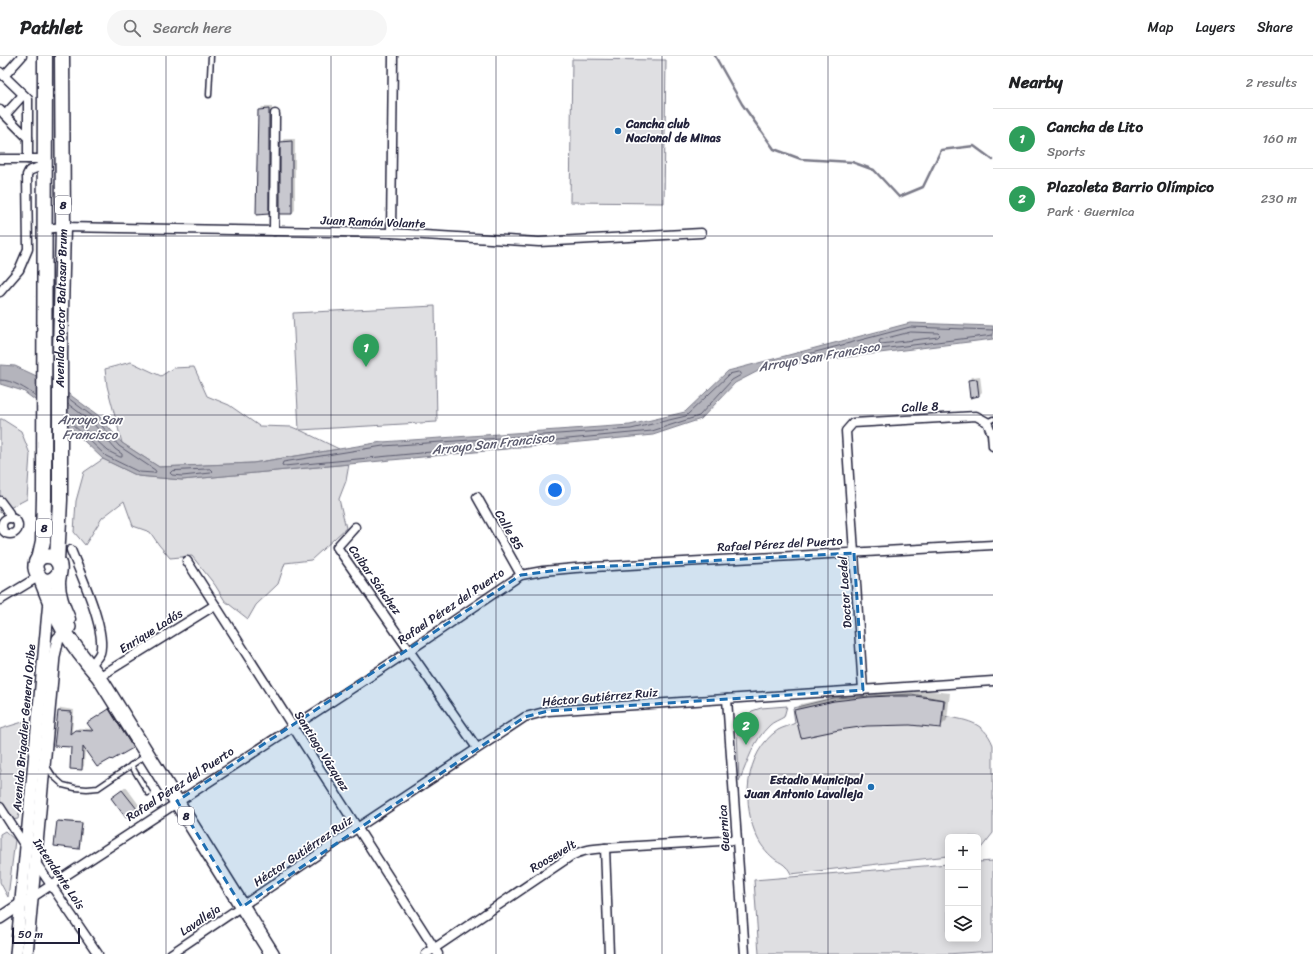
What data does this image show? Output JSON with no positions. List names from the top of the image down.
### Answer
{
  "streets": {
    "highway": ["8", "Avenida Doctor Baltasar Brum"],
    "main road": ["Rafael Pérez del Puerto", "Avenida Brigadier General Oribe"],
    "street": [
      "Juan Ramón Volante",
      "Calle 8",
      "Calle 85",
      "Caibar Sánchez",
      "Doctor Loedel",
      "Enrique Ladós",
      "Héctor Gutiérrez Ruiz",
      "Santiago Vázquez",
      "Guernica",
      "Roosevelt",
      "Intendente Lois",
      "Lavalleja"
    ]
  },
  "crossings": [
    ["8", "Avenida Doctor Baltasar Brum"],
    ["8", "Rafael Pérez del Puerto"],
    ["8", "Enrique Ladós"],
    ["8", "Héctor Gutiérrez Ruiz"],
    ["8", "Avenida Brigadier General Oribe"],
    ["8", "Lavalleja"],
    ["Juan Ramón Volante", "Avenida Doctor Baltasar Brum"],
    ["Calle 8", "Doctor Loedel"],
    ["Calle 85", "Rafael Pérez del Puerto"],
    ["Rafael Pérez del Puerto", "Caibar Sánchez"],
    ["Rafael Pérez del Puerto", "Doctor Loedel"],
    ["Rafael Pérez del Puerto", "Avenida Brigadier General Oribe"],
    ["Rafael Pérez del Puerto", "Santiago Vázquez"],
    ["Rafael Pérez del Puerto", "Intendente Lois"],
    ["Caibar Sánchez", "Héctor Gutiérrez Ruiz"],
    ["Doctor Loedel", "Héctor Gutiérrez Ruiz"],
    ["Enrique Ladós", "Santiago Vázquez"],
    ["Héctor Gutiérrez Ruiz", "Santiago Vázquez"],
    ["Héctor Gutiérrez Ruiz", "Guernica"],
    ["Héctor Gutiérrez Ruiz", "Lavalleja"],
    ["Avenida Brigadier General Oribe", "Intendente Lois"],
    ["Santiago Vázquez", "Roosevelt"],
    ["Guernica", "Roosevelt"]
  ],
  "water": ["Arroyo San Francisco"],
  "places": ["Cancha club Nacional de Minas", "Estadio Municipal Juan Antonio Lavalleja"],
  "scale_bar": "50 m",
  "page": {
    "header": "Pathlet",
    "search": "Search here",
    "nav": ["Map", "Layers", "Share"],
    "heading": ["Nearby", "2 results"],
    "list": [
      {
        "mark": "1",
        "name": "Cancha de Lito",
        "note": "Sports",
        "value": "160 m"
      },
      {
        "mark": "2",
        "name": "Plazoleta Barrio Olímpico",
        "note": "Park · Guernica",
        "value": "230 m"
      }
    ],
    "pins": ["1", "2"],
    "map_buttons": ["+", "−"],
    "scale": "50 m"
  }
}
